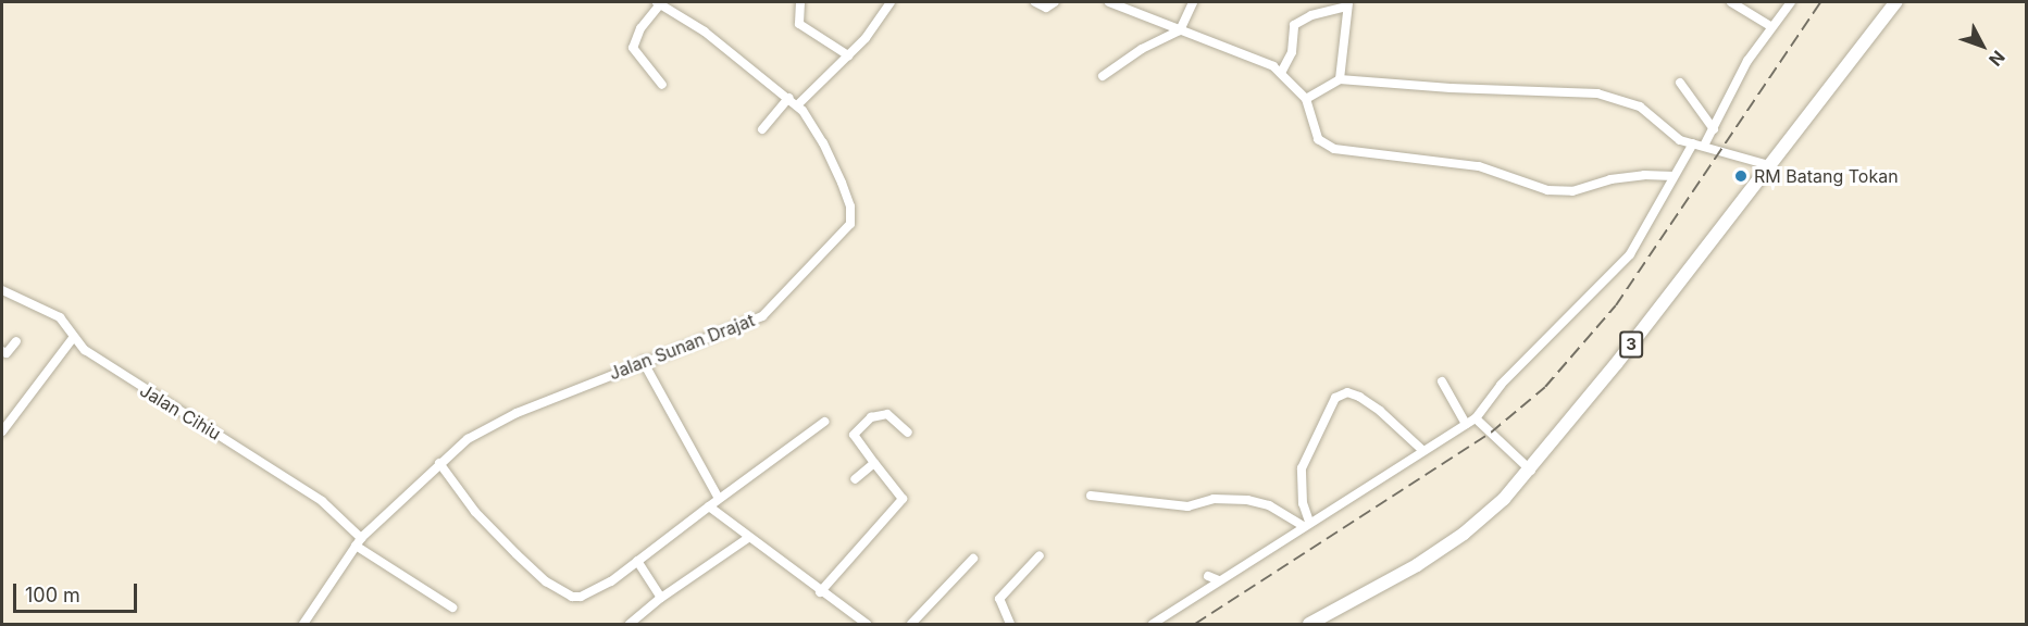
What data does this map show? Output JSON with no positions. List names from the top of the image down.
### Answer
{
  "streets": {
    "highway": ["3"],
    "street": ["Jalan Sunan Drajat", "Jalan Cihiu"]
  },
  "crossings": [
    ["Jalan Sunan Drajat", "Jalan Cihiu"]
  ],
  "places": ["RM Batang Tokan"],
  "scale_bar": "100 m",
  "north": "bottom right"
}
